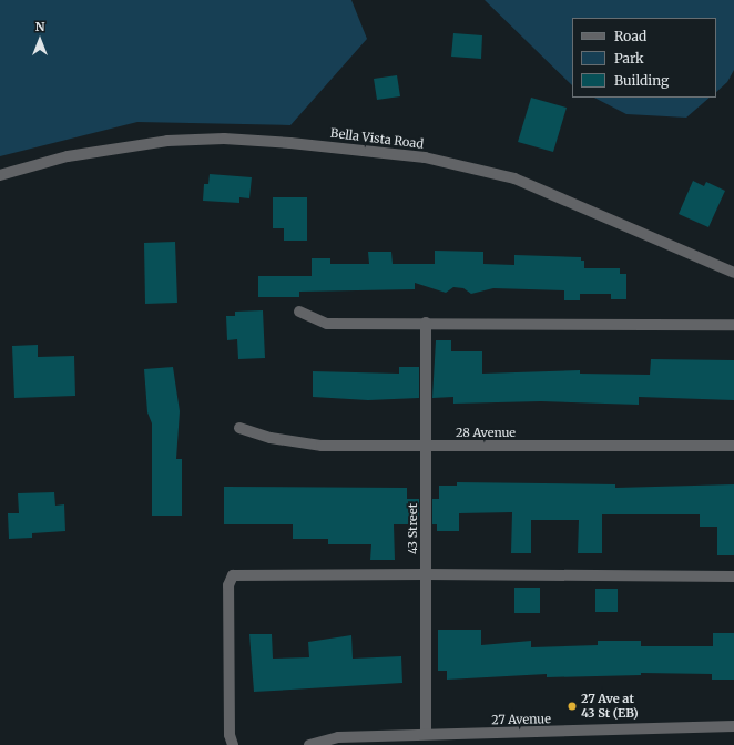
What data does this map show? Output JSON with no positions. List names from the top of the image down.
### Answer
{
  "streets": {
    "street": [
      "Bella Vista Road",
      "28 Avenue",
      "43 Street",
      "27 Avenue"
    ]
  },
  "crossings": [
    ["28 Avenue", "43 Street"],
    ["43 Street", "27 Avenue"]
  ],
  "places": ["27 Ave at 43 St (EB)"],
  "legend": ["Road", "Park", "Building"],
  "north": "top"
}
